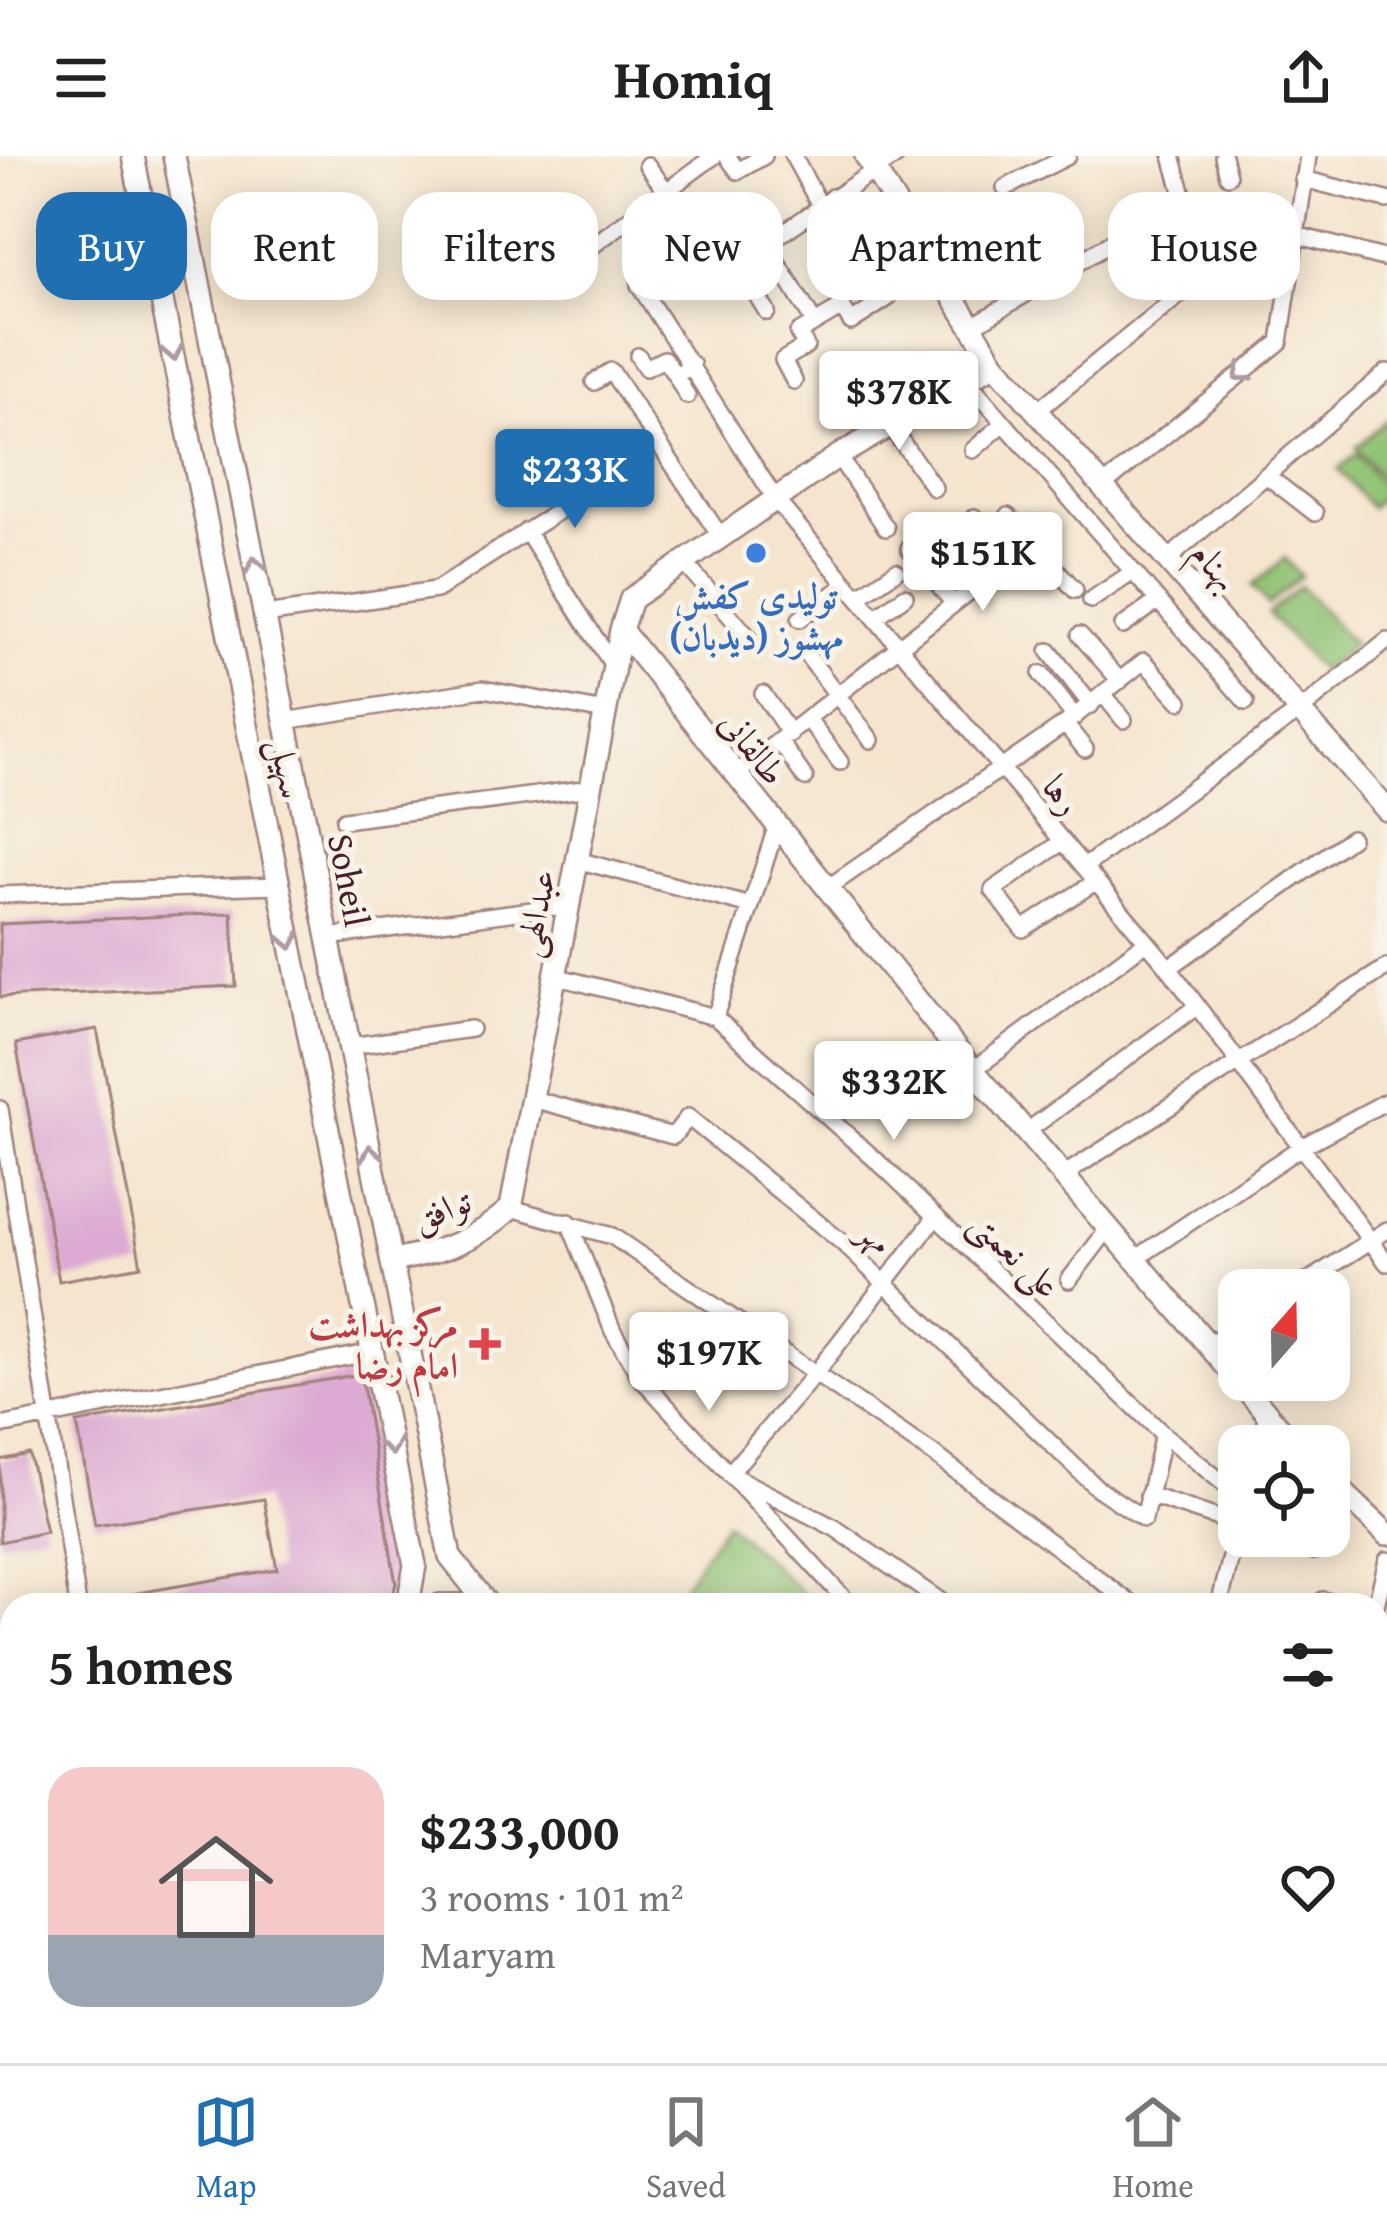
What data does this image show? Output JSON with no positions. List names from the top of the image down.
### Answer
{
  "streets": {
    "street": [
      "بهنام",
      "طالقانی",
      "سهیل",
      "رها",
      "Soheil",
      "عبدالهی",
      "توافق",
      "مهر",
      "علی نعمتی"
    ]
  },
  "crossings": [
    ["طالقانی", "عبدالهی"],
    ["Soheil", "توافق"],
    ["عبدالهی", "توافق"],
    ["عبدالهی", "مهر"],
    ["عبدالهی", "علی نعمتی"]
  ],
  "one_way": ["سهیل", "Soheil"],
  "places": {
    "other": ["تولیدی کفش مهشوز (دیدبان)"],
    "health": ["مرکز بهداشت امام رضا"]
  },
  "north": "top",
  "page": {
    "header": "Homiq",
    "chip": [
      "Buy",
      "Rent",
      "Filters",
      "New",
      "Apartment",
      "House"
    ],
    "price": [
      "$378K",
      "$233K",
      "$151K",
      "$332K",
      "$197K"
    ],
    "heading": "5 homes",
    "list": [
      {
        "name": "$233,000",
        "note": "3 rooms · 101 m² · Maryam"
      }
    ],
    "tabs": ["Map", "Saved", "Home"]
  }
}
